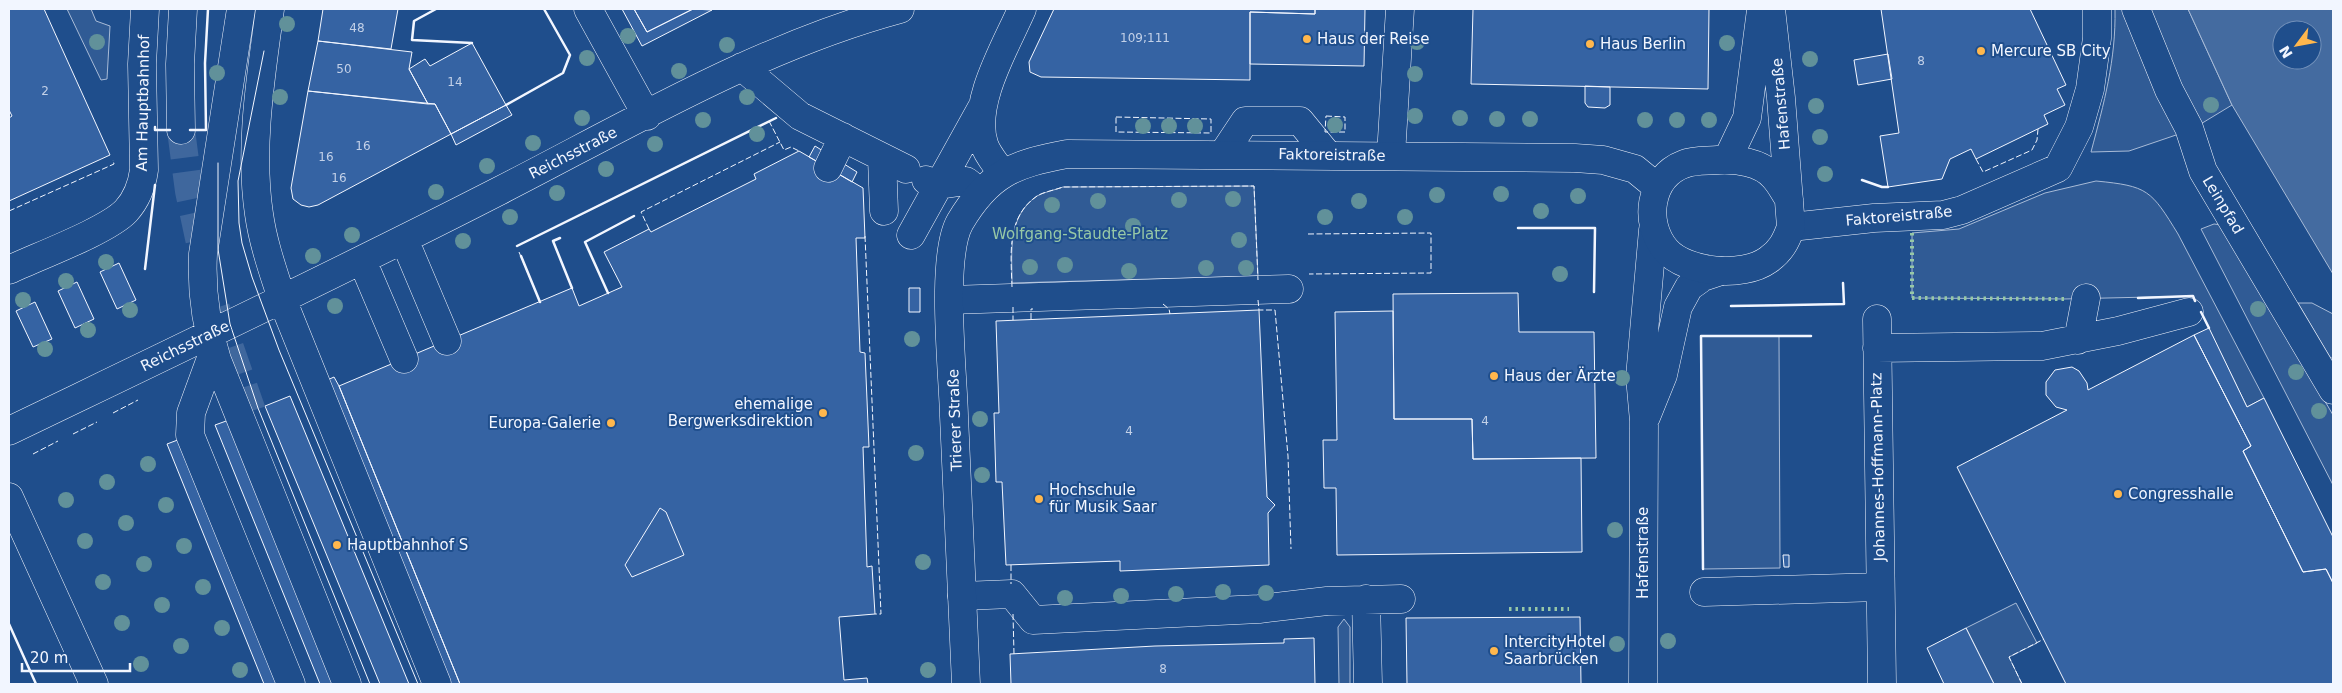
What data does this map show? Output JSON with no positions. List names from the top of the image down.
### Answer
{
  "streets": {
    "street": [
      "Am Hauptbahnhof",
      "Hafenstraße",
      "Reichsstraße",
      "Faktoreistraße",
      "Leinpfad",
      "Trierer Straße",
      "Johannes-Hoffmann-Platz"
    ]
  },
  "crossings": [
    ["Hafenstraße", "Faktoreistraße"],
    ["Faktoreistraße", "Trierer Straße"]
  ],
  "parks": ["Wolfgang-Staudte-Platz"],
  "places": [
    "Haus der Reise",
    "Haus Berlin",
    "Mercure SB City",
    "Haus der Ärzte",
    "ehemalige Bergwerksdirektion",
    "Europa-Galerie",
    "Congresshalle",
    "Hochschule für Musik Saar",
    "Hauptbahnhof S",
    "IntercityHotel Saarbrücken"
  ],
  "house_numbers": [
    "48",
    "109;111",
    "8",
    "50",
    "14",
    "2",
    "16",
    "16",
    "16",
    "4",
    "4",
    "8"
  ],
  "scale_bar": "20 m",
  "north": "bottom left"
}
